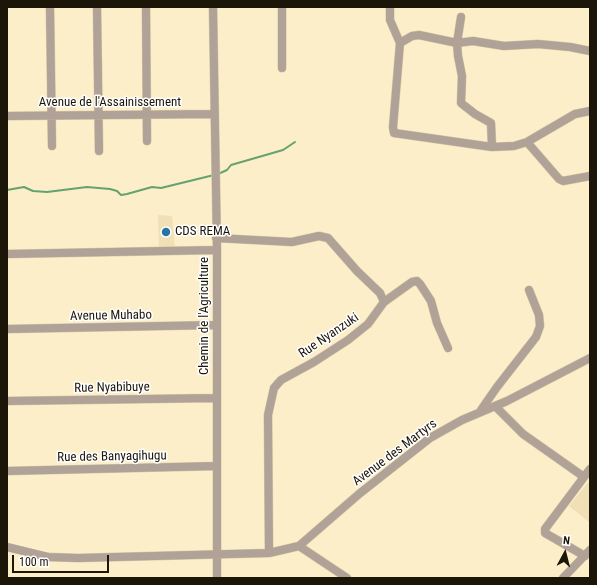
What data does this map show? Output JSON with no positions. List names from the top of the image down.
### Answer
{
  "streets": {
    "street": [
      "Avenue de l'Assainissement",
      "Avenue Muhabo",
      "Chemin de l'Agriculture",
      "Rue Nyanzuki",
      "Rue Nyabibuye",
      "Avenue des Martyrs",
      "Rue des Banyagihugu"
    ]
  },
  "crossings": [
    ["Avenue de l'Assainissement", "Chemin de l'Agriculture"],
    ["Avenue Muhabo", "Chemin de l'Agriculture"],
    ["Chemin de l'Agriculture", "Rue Nyabibuye"],
    ["Chemin de l'Agriculture", "Avenue des Martyrs"],
    ["Chemin de l'Agriculture", "Rue des Banyagihugu"],
    ["Rue Nyanzuki", "Avenue des Martyrs"]
  ],
  "places": ["CDS REMA"],
  "scale_bar": "100 m",
  "north": "top"
}
